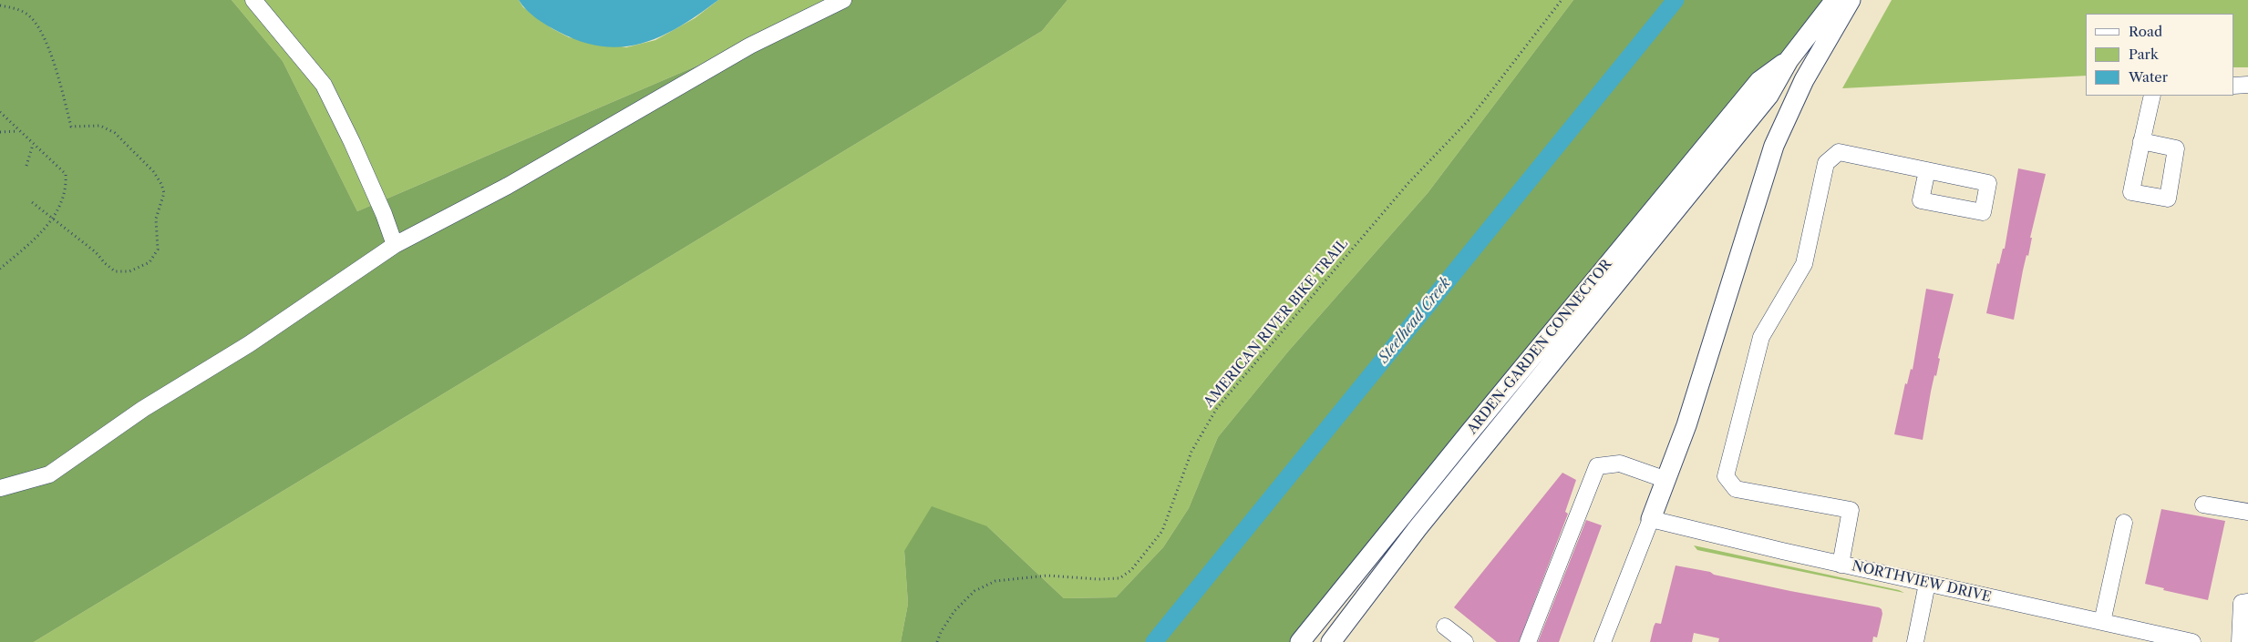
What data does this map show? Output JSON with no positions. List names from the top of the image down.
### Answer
{
  "streets": {
    "main road": ["ARDEN-GARDEN CONNECTOR"],
    "street": ["NORTHVIEW DRIVE"],
    "path": ["AMERICAN RIVER BIKE TRAIL"]
  },
  "water": ["Steelhead Creek"],
  "legend": ["Road", "Park", "Water"]
}
